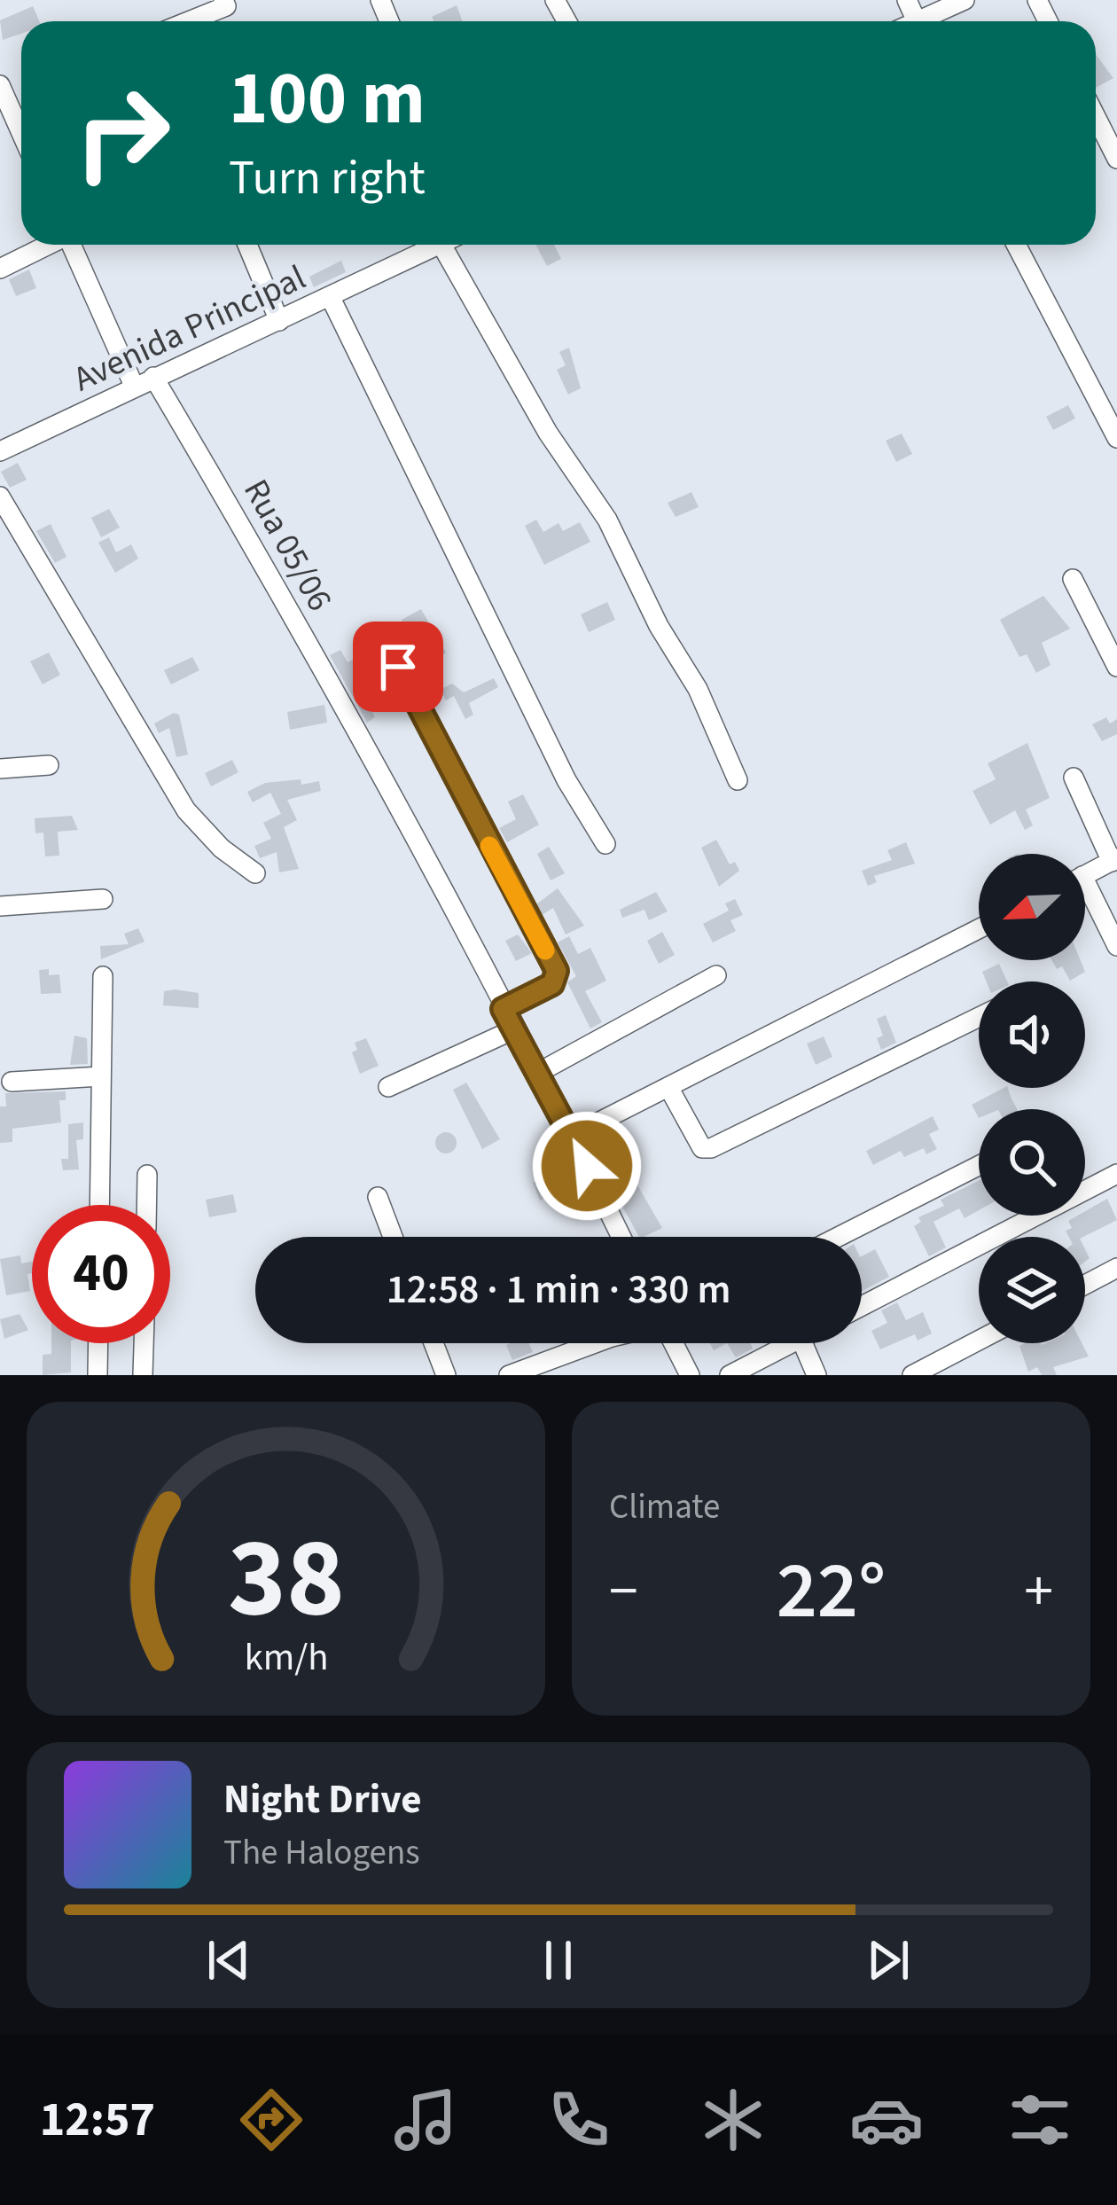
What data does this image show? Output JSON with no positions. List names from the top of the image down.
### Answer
{
  "streets": {
    "street": ["Avenida Principal", "Rua 05/06"]
  },
  "crossings": [
    ["Avenida Principal", "Rua 05/06"]
  ],
  "north": "bottom left",
  "page": {
    "turn": ["100 m", "Turn right"],
    "limit": "40",
    "trip": "12:58 · 1 min · 330 m",
    "tile": "Climate",
    "heat": ["−", "22°", "+"],
    "song": ["Night Drive", "The Halogens"],
    "tabs": "12:57",
    "gauge": ["38", "km/h"]
  }
}
